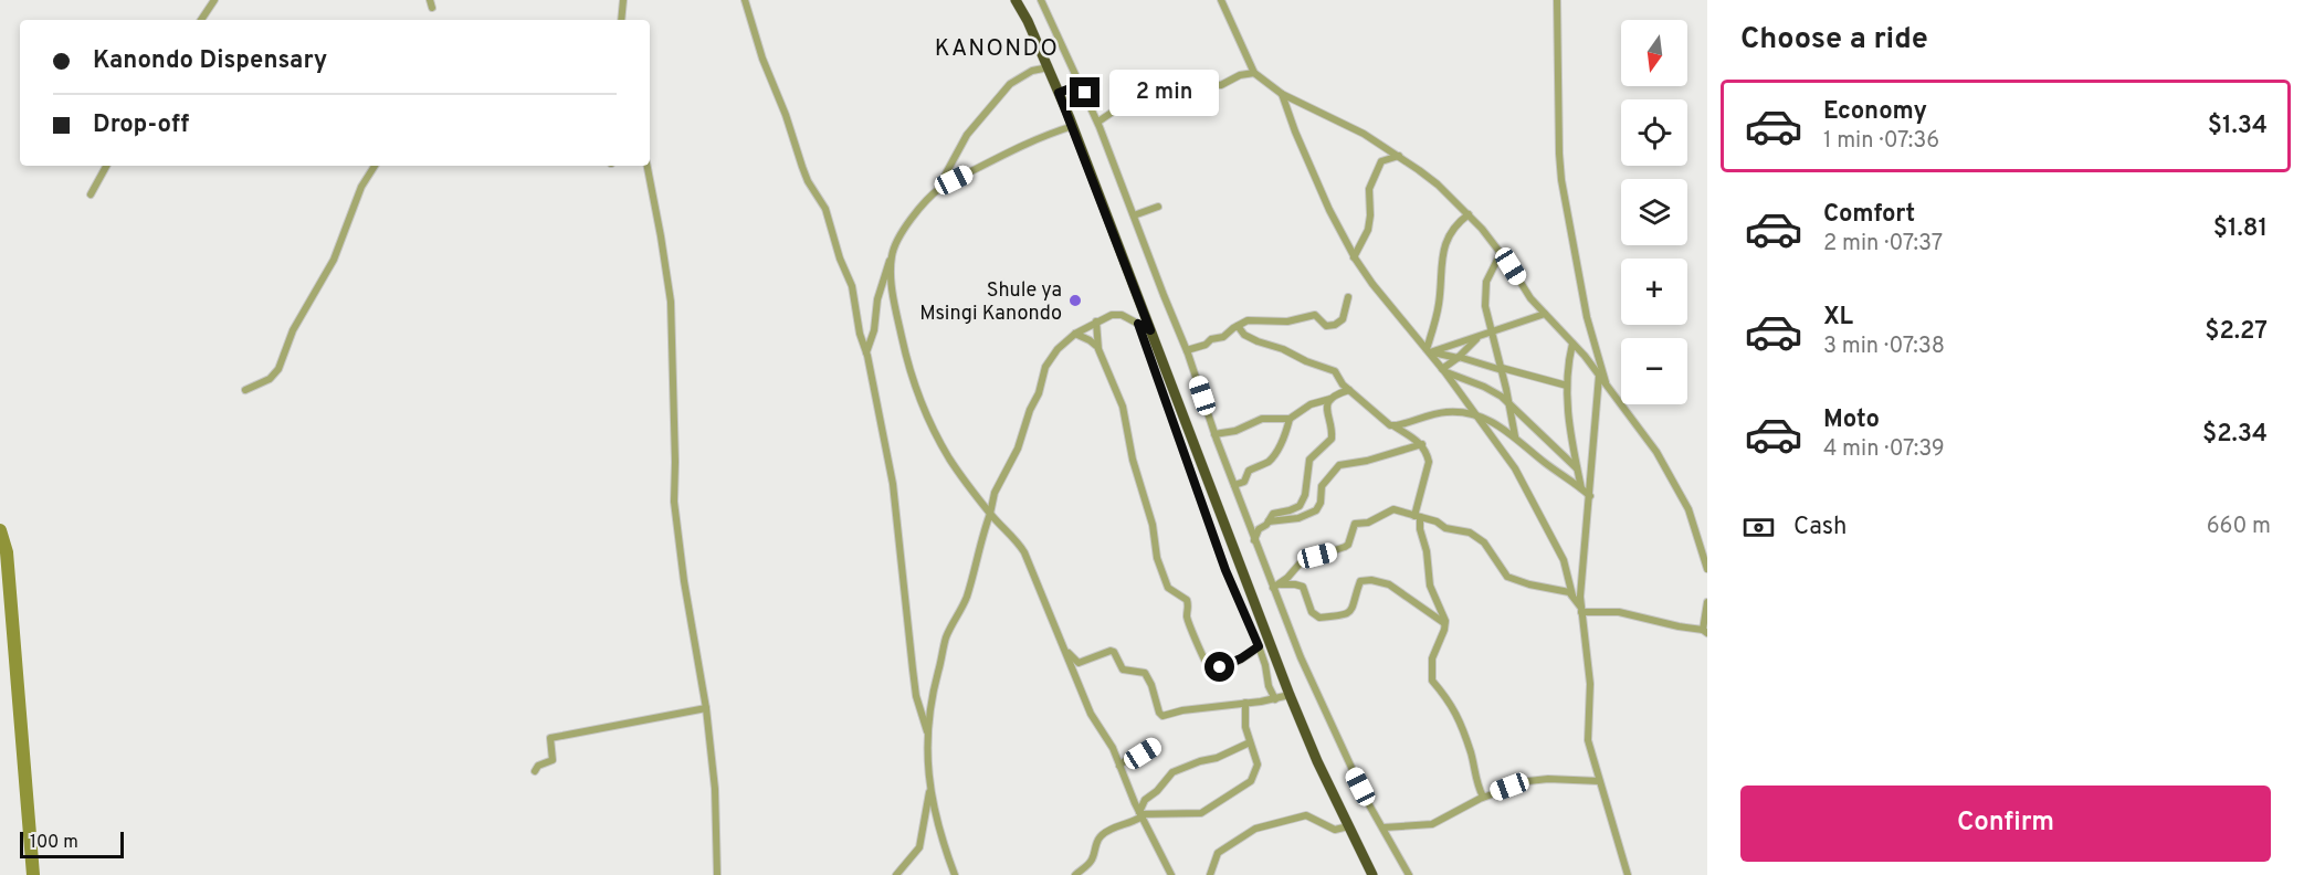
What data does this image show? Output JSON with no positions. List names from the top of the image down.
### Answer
{
  "districts": ["KANONDO"],
  "places": ["Shule ya Msingi Kanondo"],
  "scale_bar": "100 m",
  "north": "bottom",
  "page": {
    "heading": "Choose a ride",
    "map_buttons": ["+", "−"],
    "banner": ["Kanondo Dispensary", "Drop-off"],
    "bubble": "2 min",
    "list": [
      {
        "name": "Economy",
        "note": "1 min · 07:36",
        "value": "$1.34"
      },
      {
        "name": "Comfort",
        "note": "2 min · 07:37",
        "value": "$1.81"
      },
      {
        "name": "XL",
        "note": "3 min · 07:38",
        "value": "$2.27"
      },
      {
        "name": "Moto",
        "note": "4 min · 07:39",
        "value": "$2.34"
      }
    ],
    "pay": ["Cash", "660 m"],
    "buttons": "Confirm",
    "scale": "100 m"
  }
}
